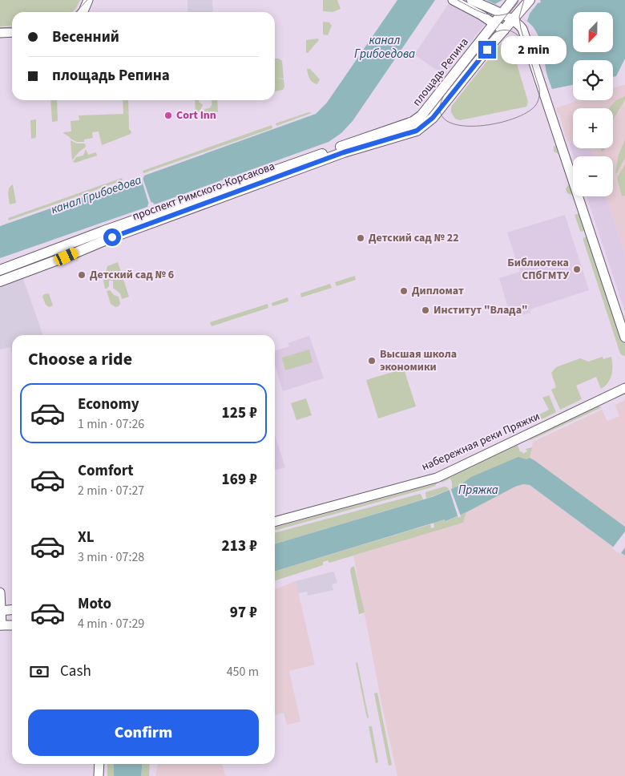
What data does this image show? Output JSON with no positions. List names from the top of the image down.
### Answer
{
  "streets": {
    "main road": ["площадь Репина", "проспект Римского-Корсакова", "набережная реки Пряжки"]
  },
  "crossings": [
    ["площадь Репина", "проспект Римского-Корсакова"]
  ],
  "water": ["канал Грибоедова", "Пряжка"],
  "places": [
    "Cort Inn",
    "Детский сад № 22",
    "Библиотека СПбГМТУ",
    "Детский сад № 6",
    "Дипломат",
    "Институт \"Влада\"",
    "Высшая школа экономики"
  ],
  "north": "bottom",
  "page": {
    "map_buttons": ["+", "−"],
    "banner": ["Весенний", "площадь Репина"],
    "bubble": "2 min",
    "heading": "Choose a ride",
    "list": [
      {
        "name": "Economy",
        "note": "1 min · 07:26",
        "value": "125 ₽"
      },
      {
        "name": "Comfort",
        "note": "2 min · 07:27",
        "value": "169 ₽"
      },
      {
        "name": "XL",
        "note": "3 min · 07:28",
        "value": "213 ₽"
      },
      {
        "name": "Moto",
        "note": "4 min · 07:29",
        "value": "97 ₽"
      }
    ],
    "pay": ["Cash", "450 m"],
    "buttons": "Confirm"
  }
}
